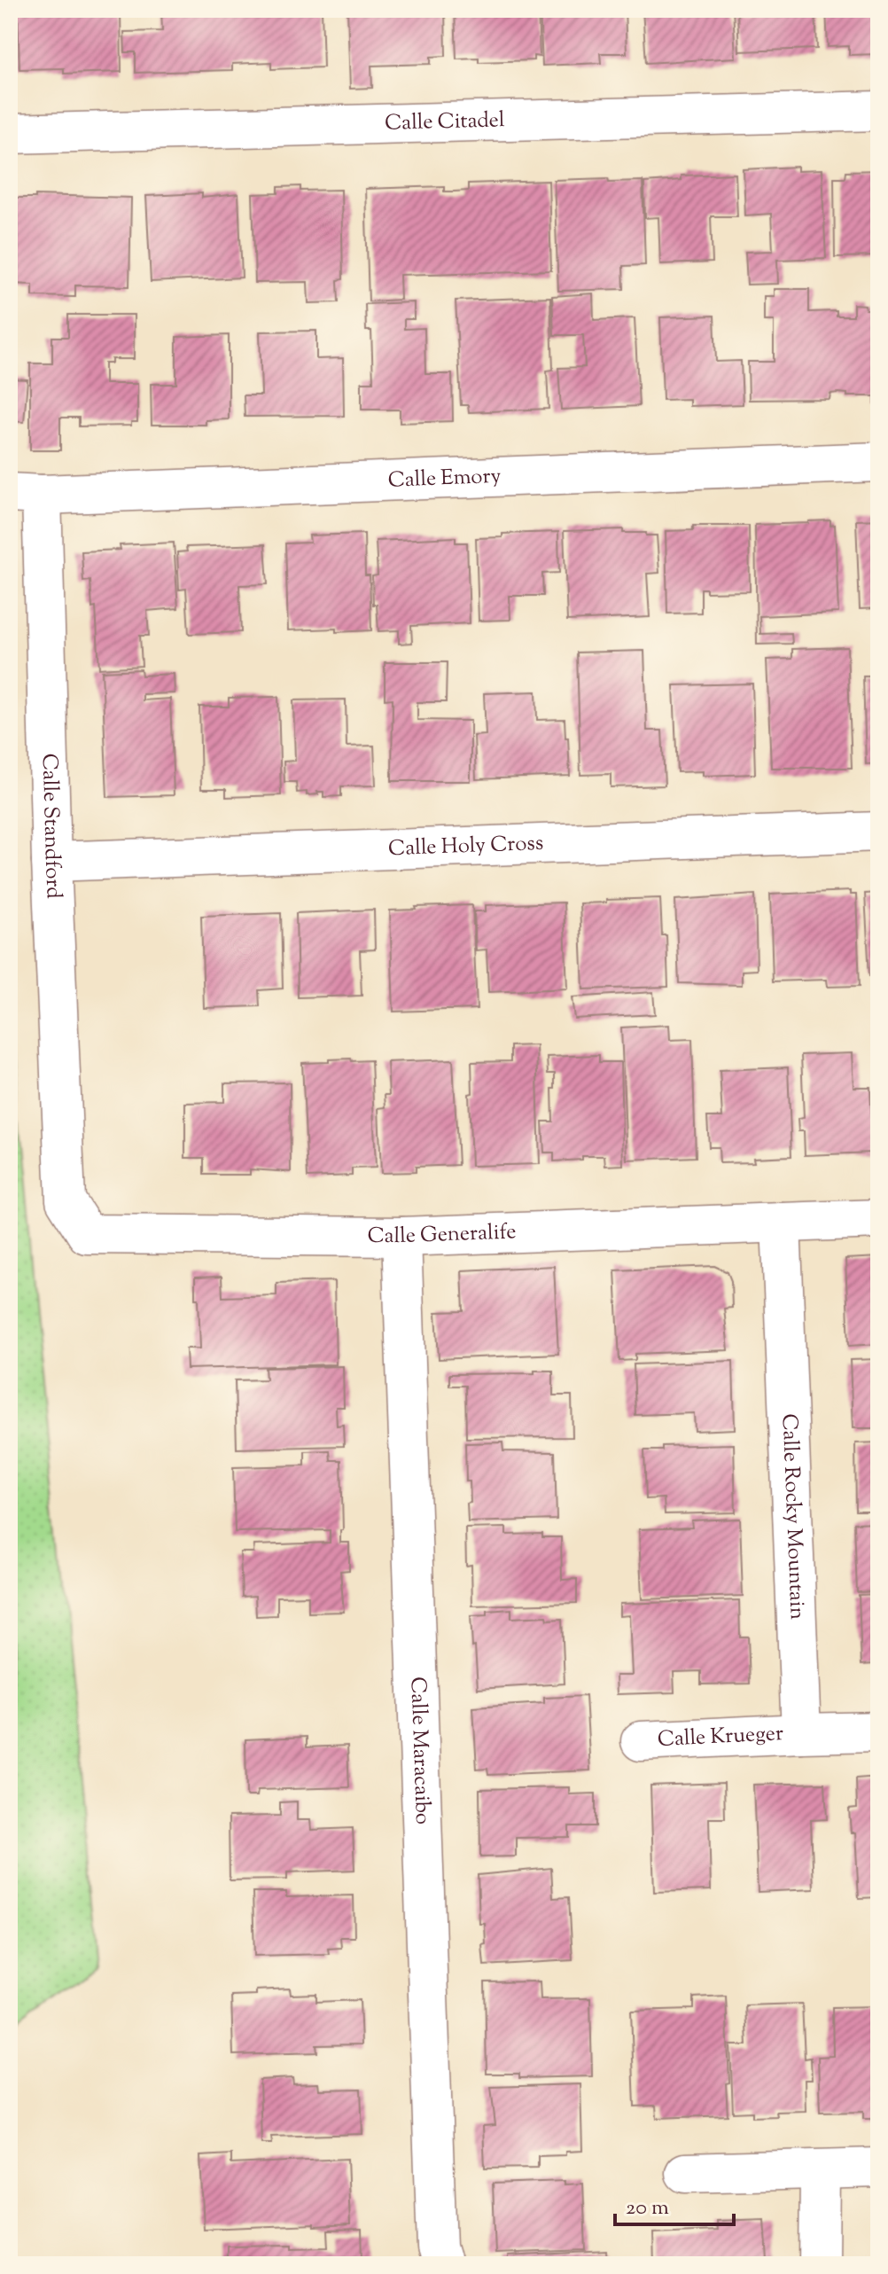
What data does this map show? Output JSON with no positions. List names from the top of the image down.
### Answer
{
  "streets": {
    "street": [
      "Calle Citadel",
      "Calle Emory",
      "Calle Standford",
      "Calle Holy Cross",
      "Calle Generalife",
      "Calle Rocky Mountain",
      "Calle Krueger",
      "Calle Maracaibo"
    ]
  },
  "crossings": [
    ["Calle Emory", "Calle Standford"],
    ["Calle Standford", "Calle Holy Cross"],
    ["Calle Standford", "Calle Generalife"],
    ["Calle Generalife", "Calle Rocky Mountain"],
    ["Calle Generalife", "Calle Maracaibo"],
    ["Calle Rocky Mountain", "Calle Krueger"]
  ],
  "scale_bar": "20 m"
}
